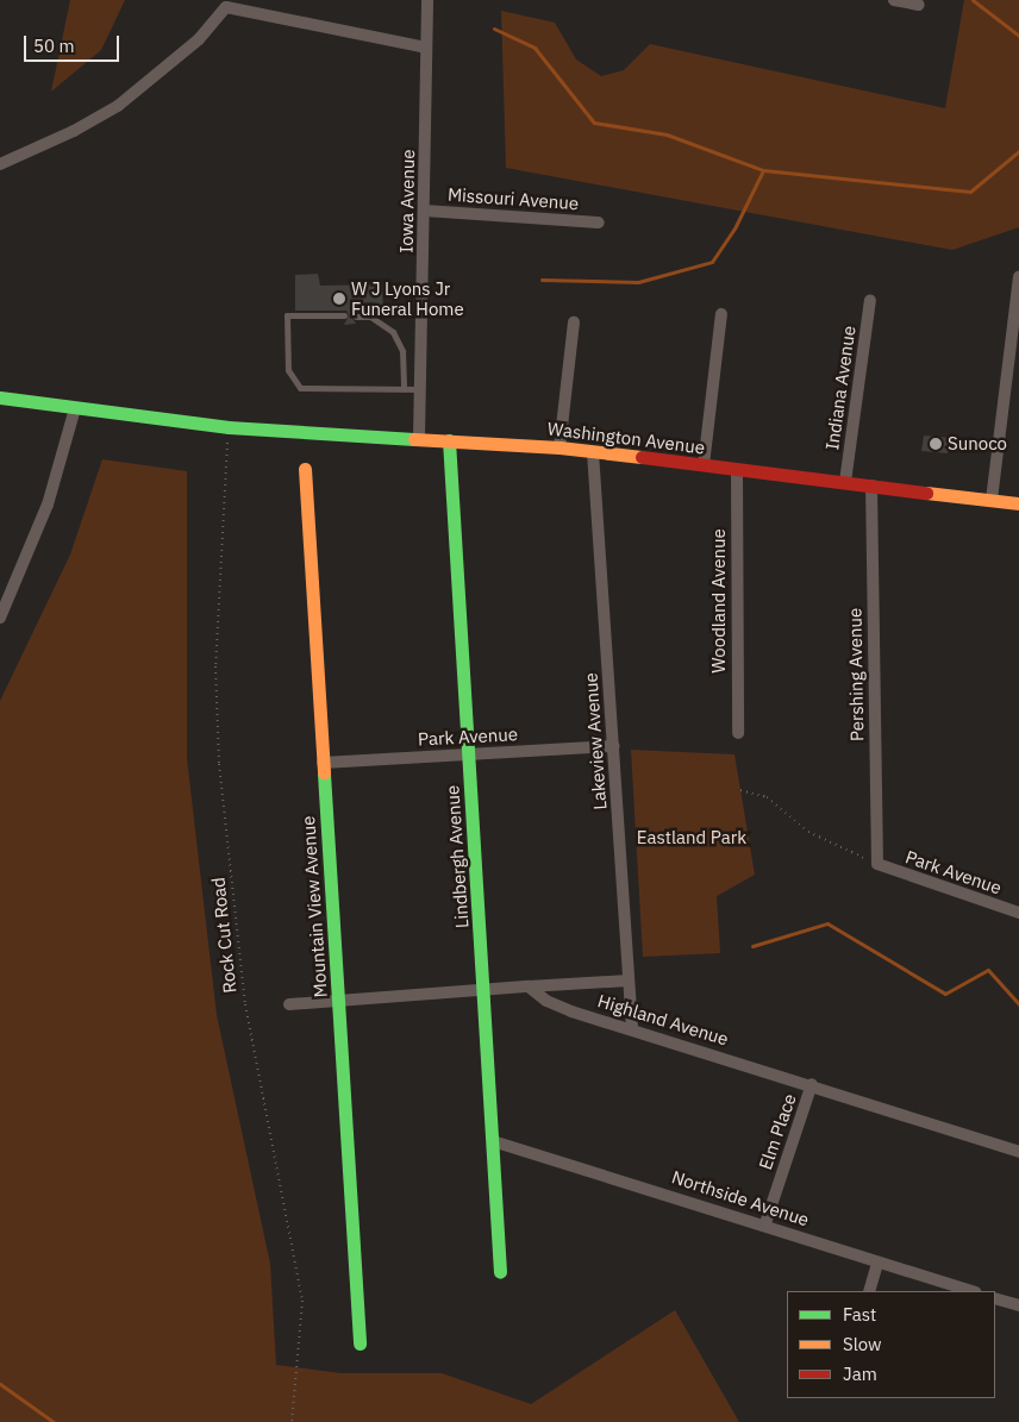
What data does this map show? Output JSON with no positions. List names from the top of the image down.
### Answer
{
  "streets": {
    "street": [
      "Missouri Avenue",
      "Iowa Avenue",
      "Indiana Avenue",
      "Washington Avenue",
      "Woodland Avenue",
      "Pershing Avenue",
      "Park Avenue",
      "Lakeview Avenue",
      "Lindbergh Avenue",
      "Mountain View Avenue",
      "Highland Avenue",
      "Elm Place",
      "Northside Avenue"
    ],
    "path": ["Rock Cut Road"]
  },
  "crossings": [
    ["Missouri Avenue", "Iowa Avenue"],
    ["Iowa Avenue", "Washington Avenue"],
    ["Indiana Avenue", "Washington Avenue"],
    ["Washington Avenue", "Woodland Avenue"],
    ["Washington Avenue", "Pershing Avenue"],
    ["Washington Avenue", "Lakeview Avenue"],
    ["Washington Avenue", "Lindbergh Avenue"],
    ["Washington Avenue", "Rock Cut Road"],
    ["Pershing Avenue", "Park Avenue"],
    ["Park Avenue", "Lakeview Avenue"],
    ["Park Avenue", "Lindbergh Avenue"],
    ["Park Avenue", "Mountain View Avenue"],
    ["Lakeview Avenue", "Highland Avenue"],
    ["Lindbergh Avenue", "Northside Avenue"],
    ["Highland Avenue", "Elm Place"],
    ["Elm Place", "Northside Avenue"]
  ],
  "parks": ["Eastland Park"],
  "places": ["W J Lyons Jr Funeral Home", "Sunoco"],
  "legend": ["Fast", "Slow", "Jam"],
  "scale_bar": "50 m"
}
